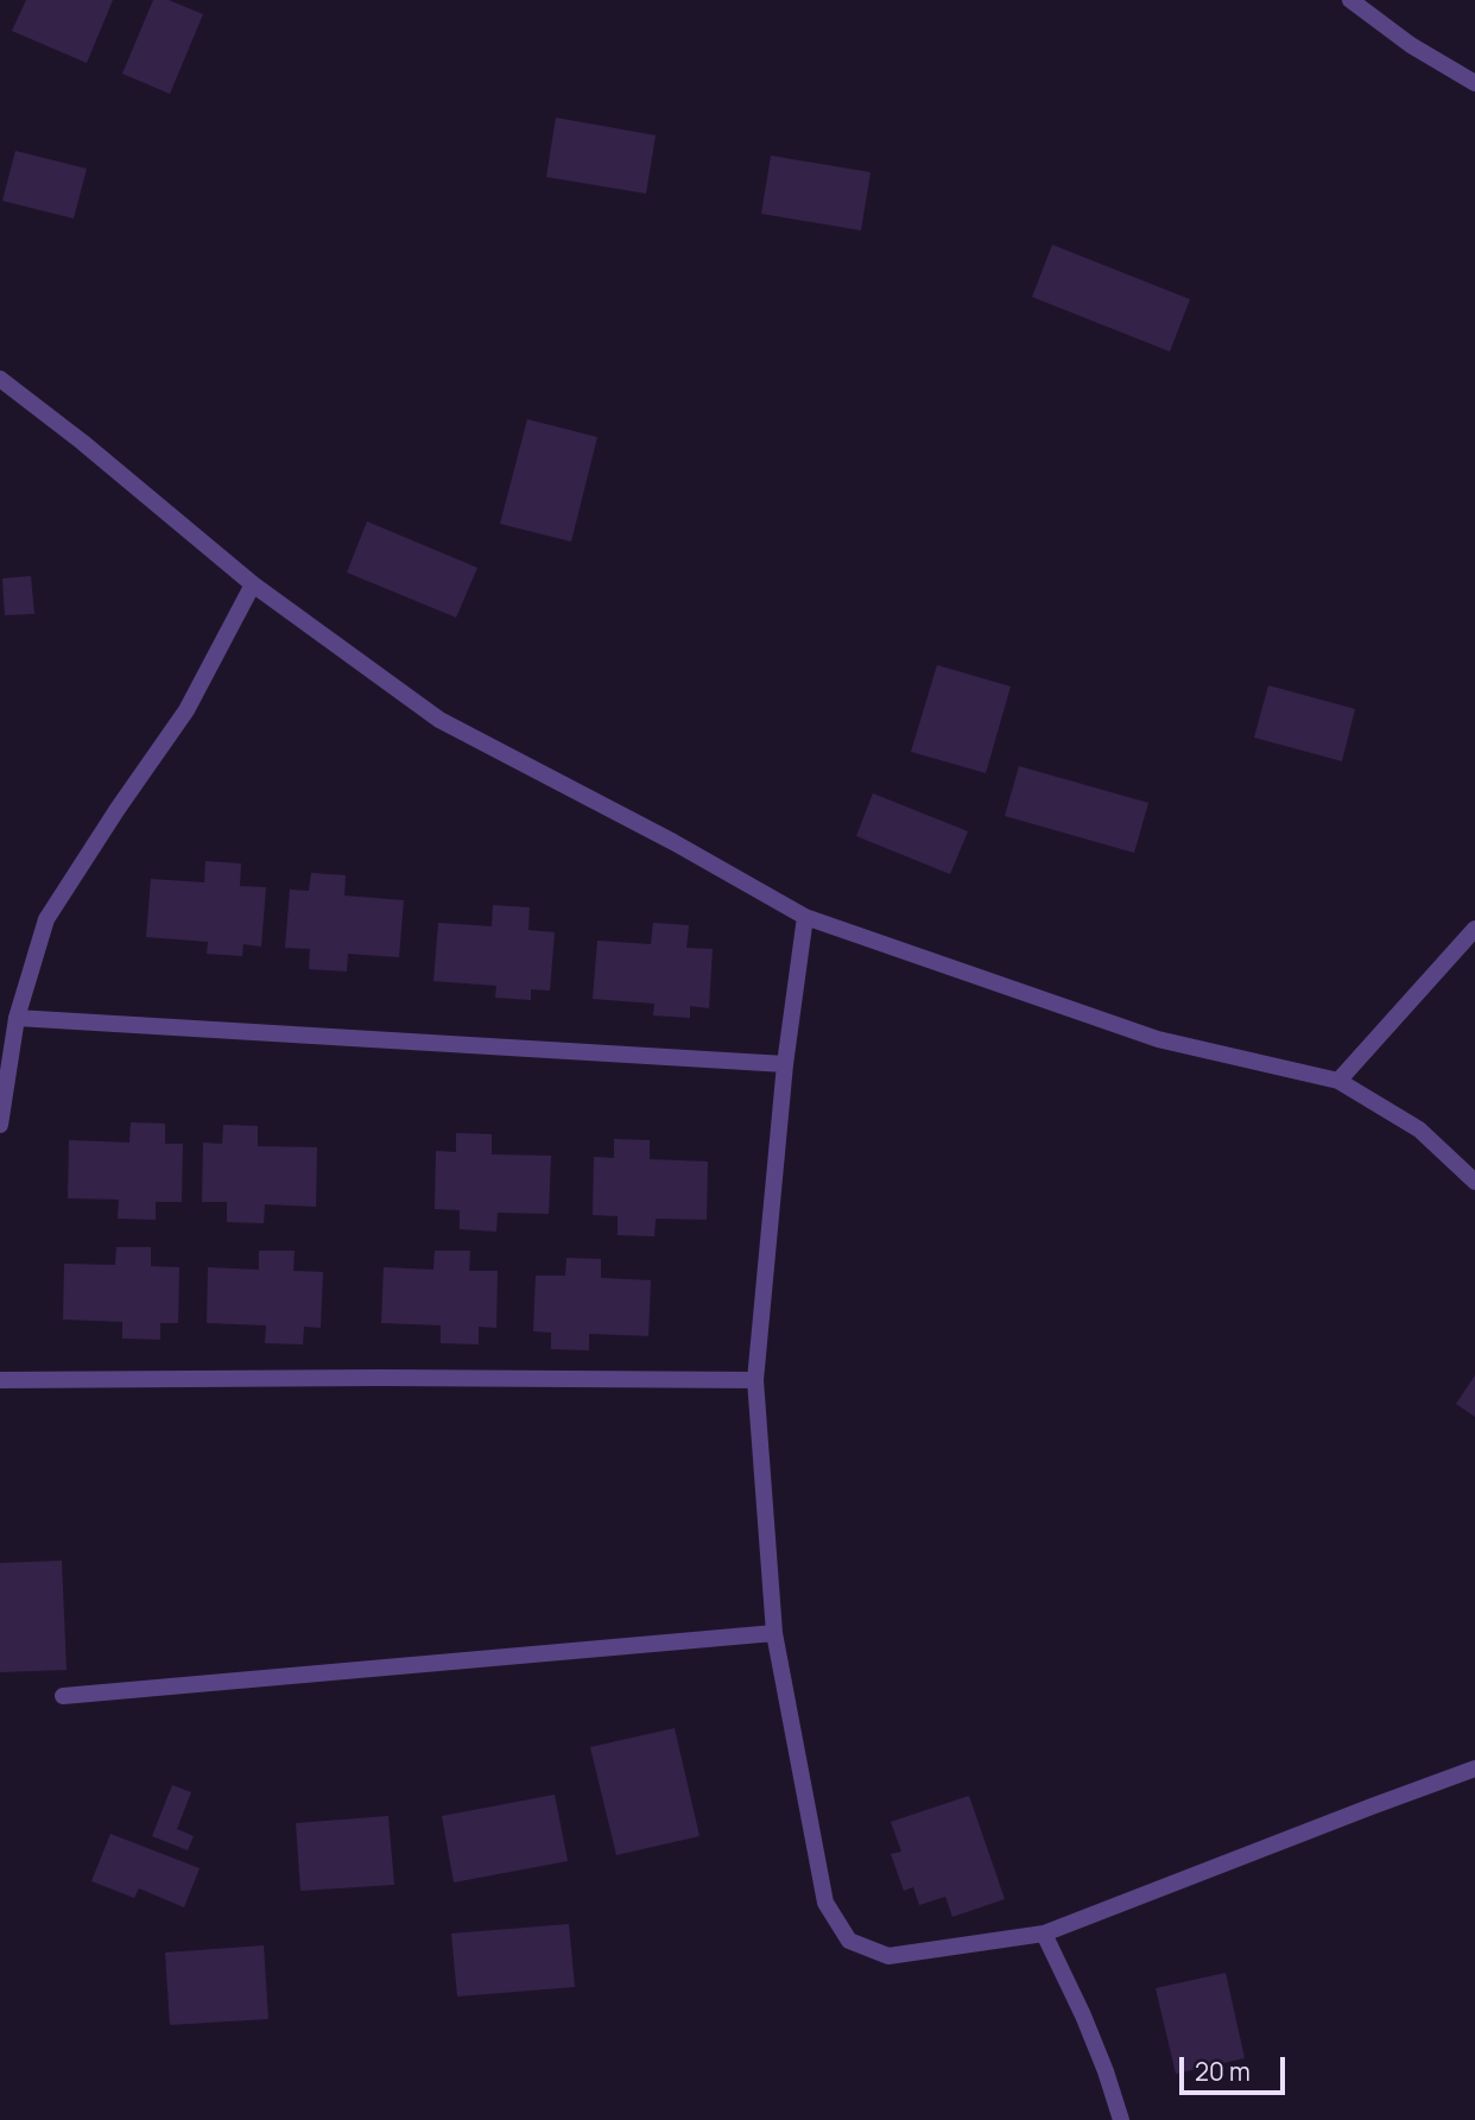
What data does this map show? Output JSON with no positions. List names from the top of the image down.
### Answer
{
  "scale_bar": "20 m"
}
